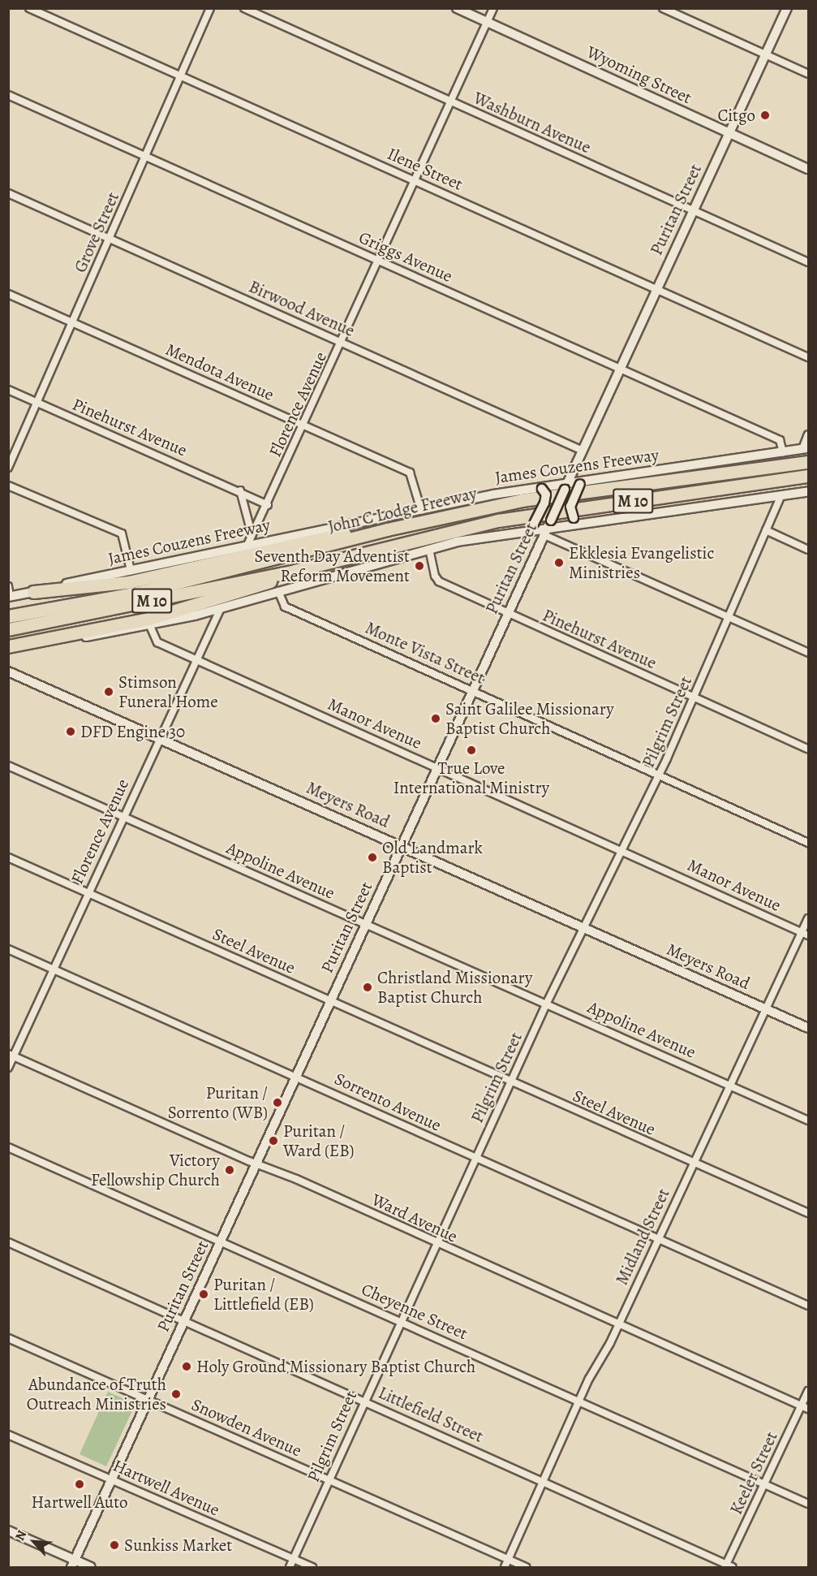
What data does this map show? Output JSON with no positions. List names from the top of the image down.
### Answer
{
  "streets": {
    "highway": ["M 10", "John C Lodge Freeway"],
    "street": [
      "Wyoming Street",
      "Washburn Avenue",
      "Ilene Street",
      "Puritan Street",
      "Grove Street",
      "Griggs Avenue",
      "Birwood Avenue",
      "Mendota Avenue",
      "Florence Avenue",
      "Pinehurst Avenue",
      "James Couzens Freeway",
      "Monte Vista Street",
      "Pilgrim Street",
      "Manor Avenue",
      "Meyers Road",
      "Appoline Avenue",
      "Steel Avenue",
      "Sorrento Avenue",
      "Ward Avenue",
      "Midland Street",
      "Cheyenne Street",
      "Littlefield Street",
      "Snowden Avenue",
      "Keeler Street",
      "Hartwell Avenue"
    ]
  },
  "crossings": [
    ["Wyoming Street", "Puritan Street"],
    ["Wyoming Street", "Florence Avenue"],
    ["Washburn Avenue", "Puritan Street"],
    ["Washburn Avenue", "Florence Avenue"],
    ["Ilene Street", "Puritan Street"],
    ["Ilene Street", "Grove Street"],
    ["Ilene Street", "Florence Avenue"],
    ["Puritan Street", "Griggs Avenue"],
    ["Puritan Street", "Birwood Avenue"],
    ["Puritan Street", "Pinehurst Avenue"],
    ["Puritan Street", "James Couzens Freeway"],
    ["Puritan Street", "Monte Vista Street"],
    ["Puritan Street", "Manor Avenue"],
    ["Puritan Street", "Meyers Road"],
    ["Puritan Street", "Appoline Avenue"],
    ["Puritan Street", "Steel Avenue"],
    ["Puritan Street", "Sorrento Avenue"],
    ["Puritan Street", "Ward Avenue"],
    ["Puritan Street", "Cheyenne Street"],
    ["Puritan Street", "Littlefield Street"],
    ["Puritan Street", "Snowden Avenue"],
    ["Puritan Street", "Hartwell Avenue"],
    ["Grove Street", "Griggs Avenue"],
    ["Grove Street", "Birwood Avenue"],
    ["Grove Street", "Mendota Avenue"],
    ["Grove Street", "Pinehurst Avenue"],
    ["Griggs Avenue", "Florence Avenue"],
    ["Griggs Avenue", "James Couzens Freeway"],
    ["Birwood Avenue", "Florence Avenue"],
    ["Mendota Avenue", "Florence Avenue"],
    ["Mendota Avenue", "James Couzens Freeway"],
    ["Florence Avenue", "Pinehurst Avenue"],
    ["Florence Avenue", "James Couzens Freeway"],
    ["Florence Avenue", "Manor Avenue"],
    ["Florence Avenue", "Meyers Road"],
    ["Florence Avenue", "Appoline Avenue"],
    ["Florence Avenue", "Steel Avenue"],
    ["Florence Avenue", "Sorrento Avenue"],
    ["Florence Avenue", "Ward Avenue"],
    ["Pinehurst Avenue", "Pilgrim Street"],
    ["Monte Vista Street", "Pilgrim Street"],
    ["Pilgrim Street", "Manor Avenue"],
    ["Pilgrim Street", "Meyers Road"],
    ["Pilgrim Street", "Appoline Avenue"],
    ["Pilgrim Street", "Steel Avenue"],
    ["Pilgrim Street", "Sorrento Avenue"],
    ["Pilgrim Street", "Ward Avenue"],
    ["Pilgrim Street", "Cheyenne Street"],
    ["Pilgrim Street", "Littlefield Street"],
    ["Pilgrim Street", "Snowden Avenue"],
    ["Pilgrim Street", "Hartwell Avenue"],
    ["Manor Avenue", "Midland Street"],
    ["Meyers Road", "Midland Street"],
    ["Appoline Avenue", "Midland Street"],
    ["Steel Avenue", "Midland Street"],
    ["Sorrento Avenue", "Midland Street"],
    ["Ward Avenue", "Midland Street"],
    ["Ward Avenue", "Keeler Street"],
    ["Midland Street", "Cheyenne Street"],
    ["Midland Street", "Littlefield Street"],
    ["Midland Street", "Snowden Avenue"],
    ["Cheyenne Street", "Keeler Street"],
    ["Littlefield Street", "Keeler Street"]
  ],
  "places": [
    "Citgo",
    "Ekklesia Evangelistic Ministries",
    "Seventh Day Adventist Reform Movement",
    "Stimson Funeral Home",
    "Saint Galilee Missionary Baptist Church",
    "DFD Engine 30",
    "True Love International Ministry",
    "Old Landmark Baptist",
    "Christland Missionary Baptist Church",
    "Puritan / Sorrento (WB)",
    "Puritan / Ward (EB)",
    "Victory Fellowship Church",
    "Puritan / Littlefield (EB)",
    "Holy Ground Missionary Baptist Church",
    "Abundance of Truth Outreach Ministries",
    "Hartwell Auto",
    "Sunkiss Market"
  ],
  "north": "top left"
}
